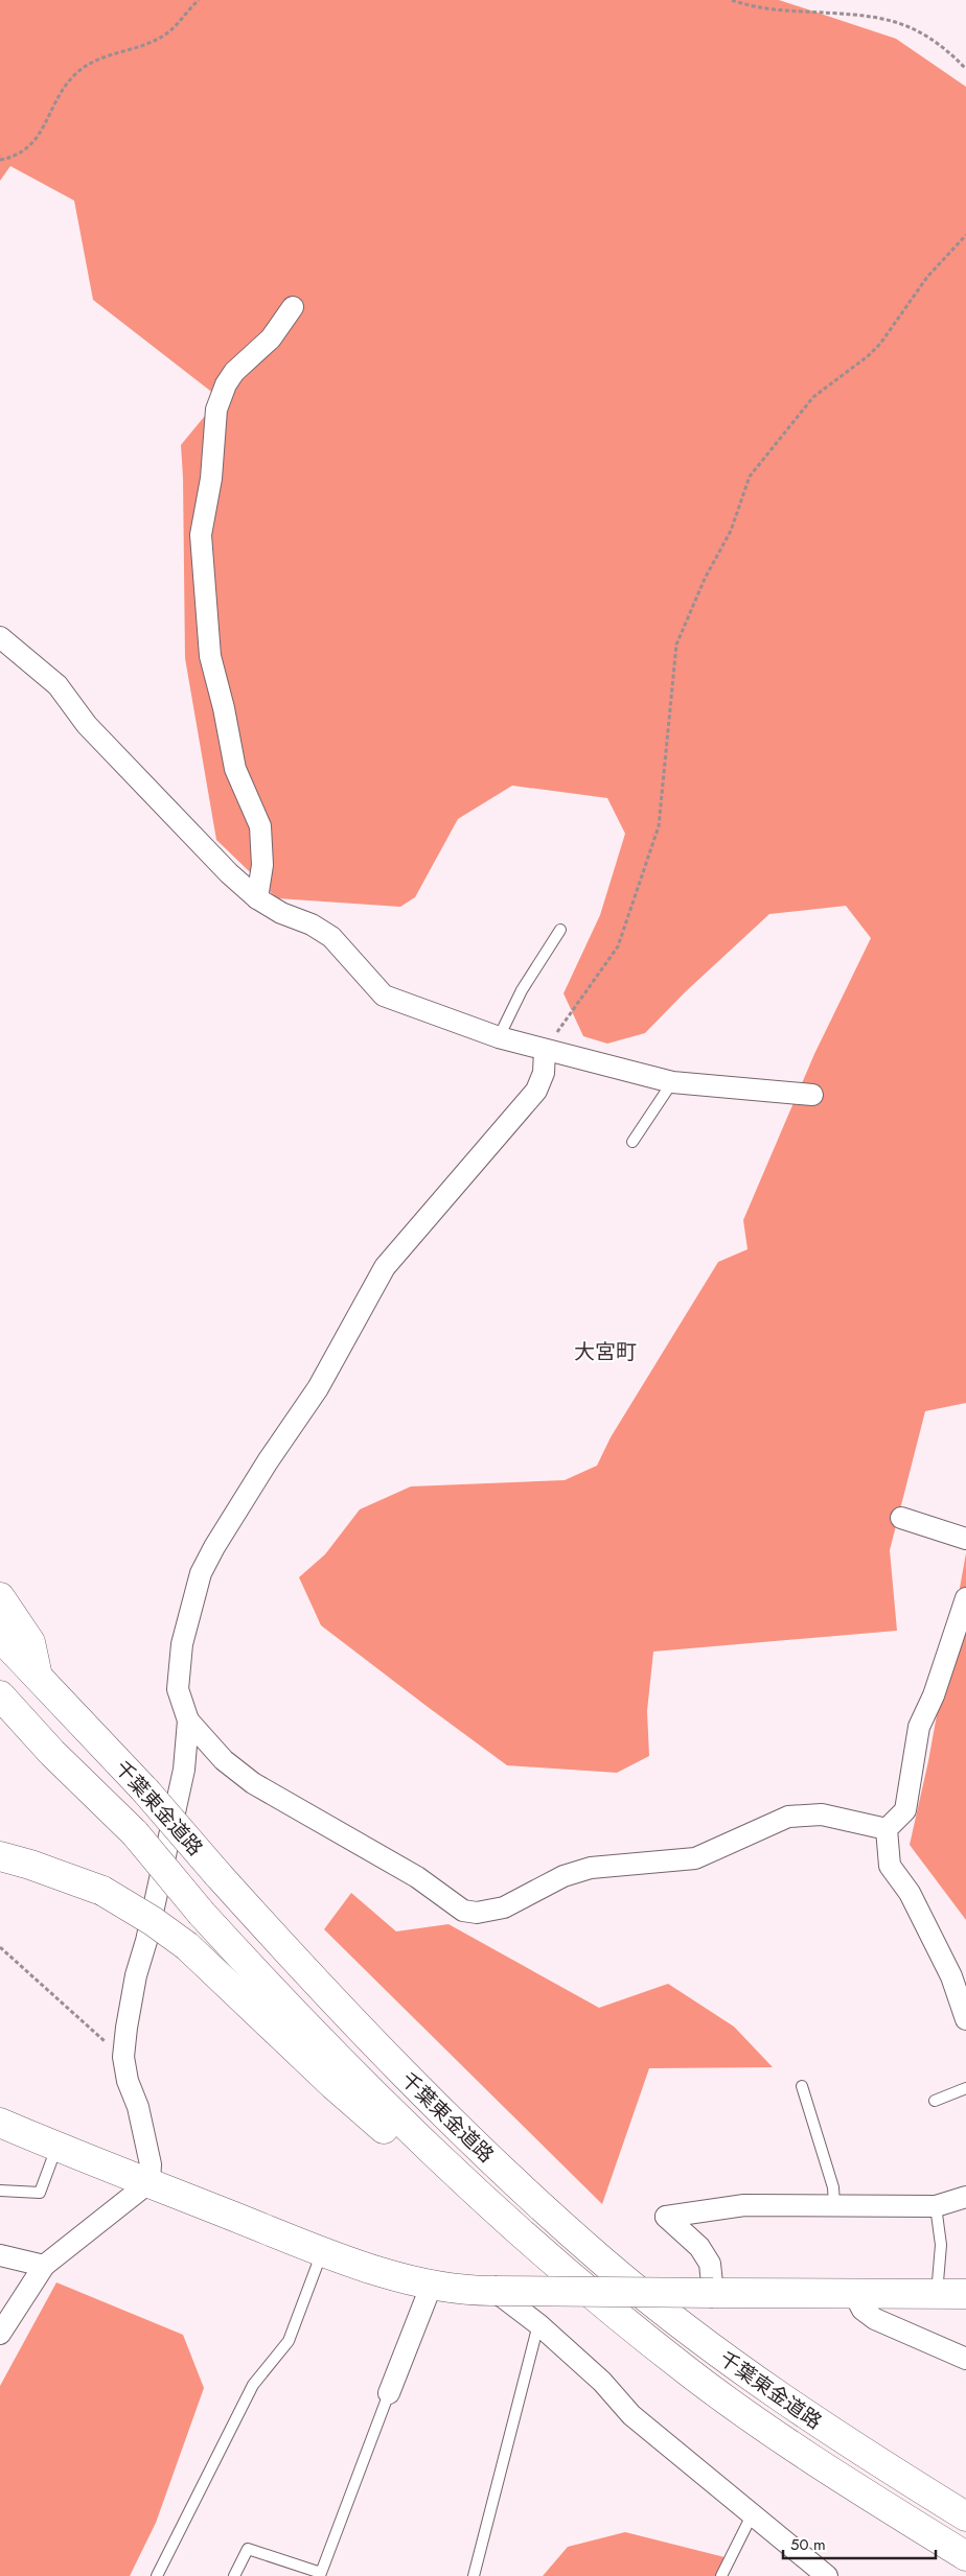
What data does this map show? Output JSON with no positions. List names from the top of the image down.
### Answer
{
  "streets": {
    "main road": ["千葉東金道路"]
  },
  "districts": ["大宮町"],
  "scale_bar": "50 m"
}
